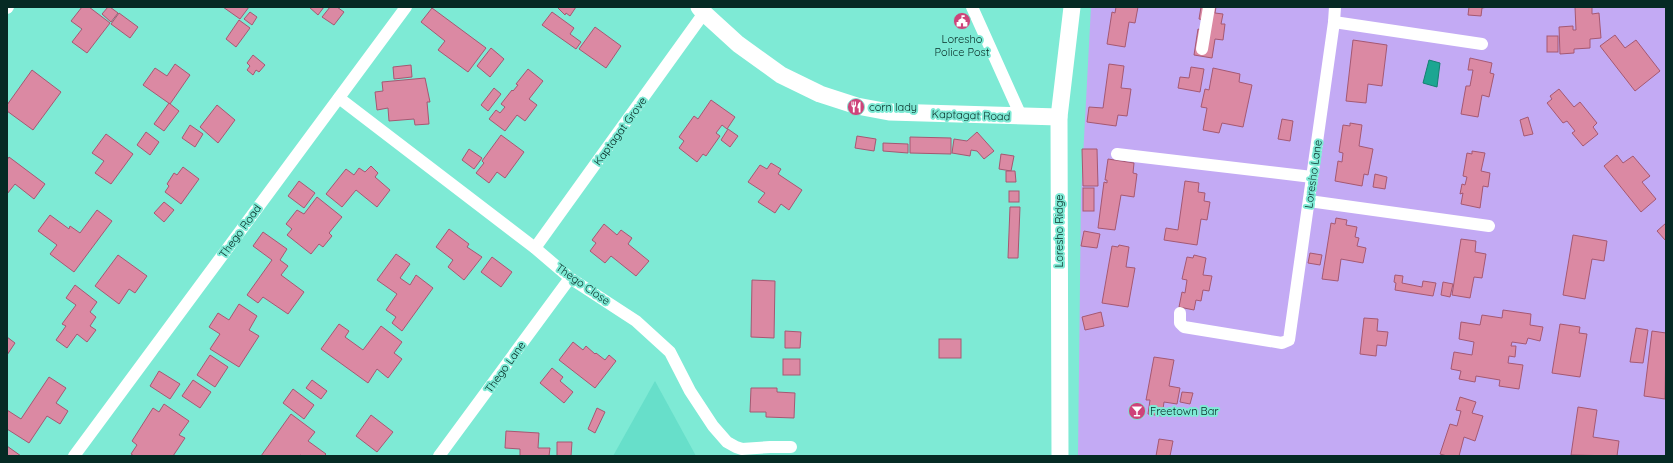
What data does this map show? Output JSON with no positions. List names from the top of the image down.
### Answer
{
  "streets": {
    "main road": ["Kaptagat Road", "Loresho Ridge"],
    "street": [
      "Kaptagat Grove",
      "Loresho Lane",
      "Thego Road",
      "Thego Close",
      "Thego Lane"
    ]
  },
  "crossings": [
    ["Kaptagat Road", "Kaptagat Grove"],
    ["Kaptagat Road", "Loresho Ridge"],
    ["Kaptagat Grove", "Thego Close"],
    ["Thego Road", "Thego Close"],
    ["Thego Close", "Thego Lane"]
  ],
  "places": {
    "public building": ["Loresho Police Post"],
    "restaurant": ["corn lady"],
    "bar": ["Freetown Bar"]
  }
}
